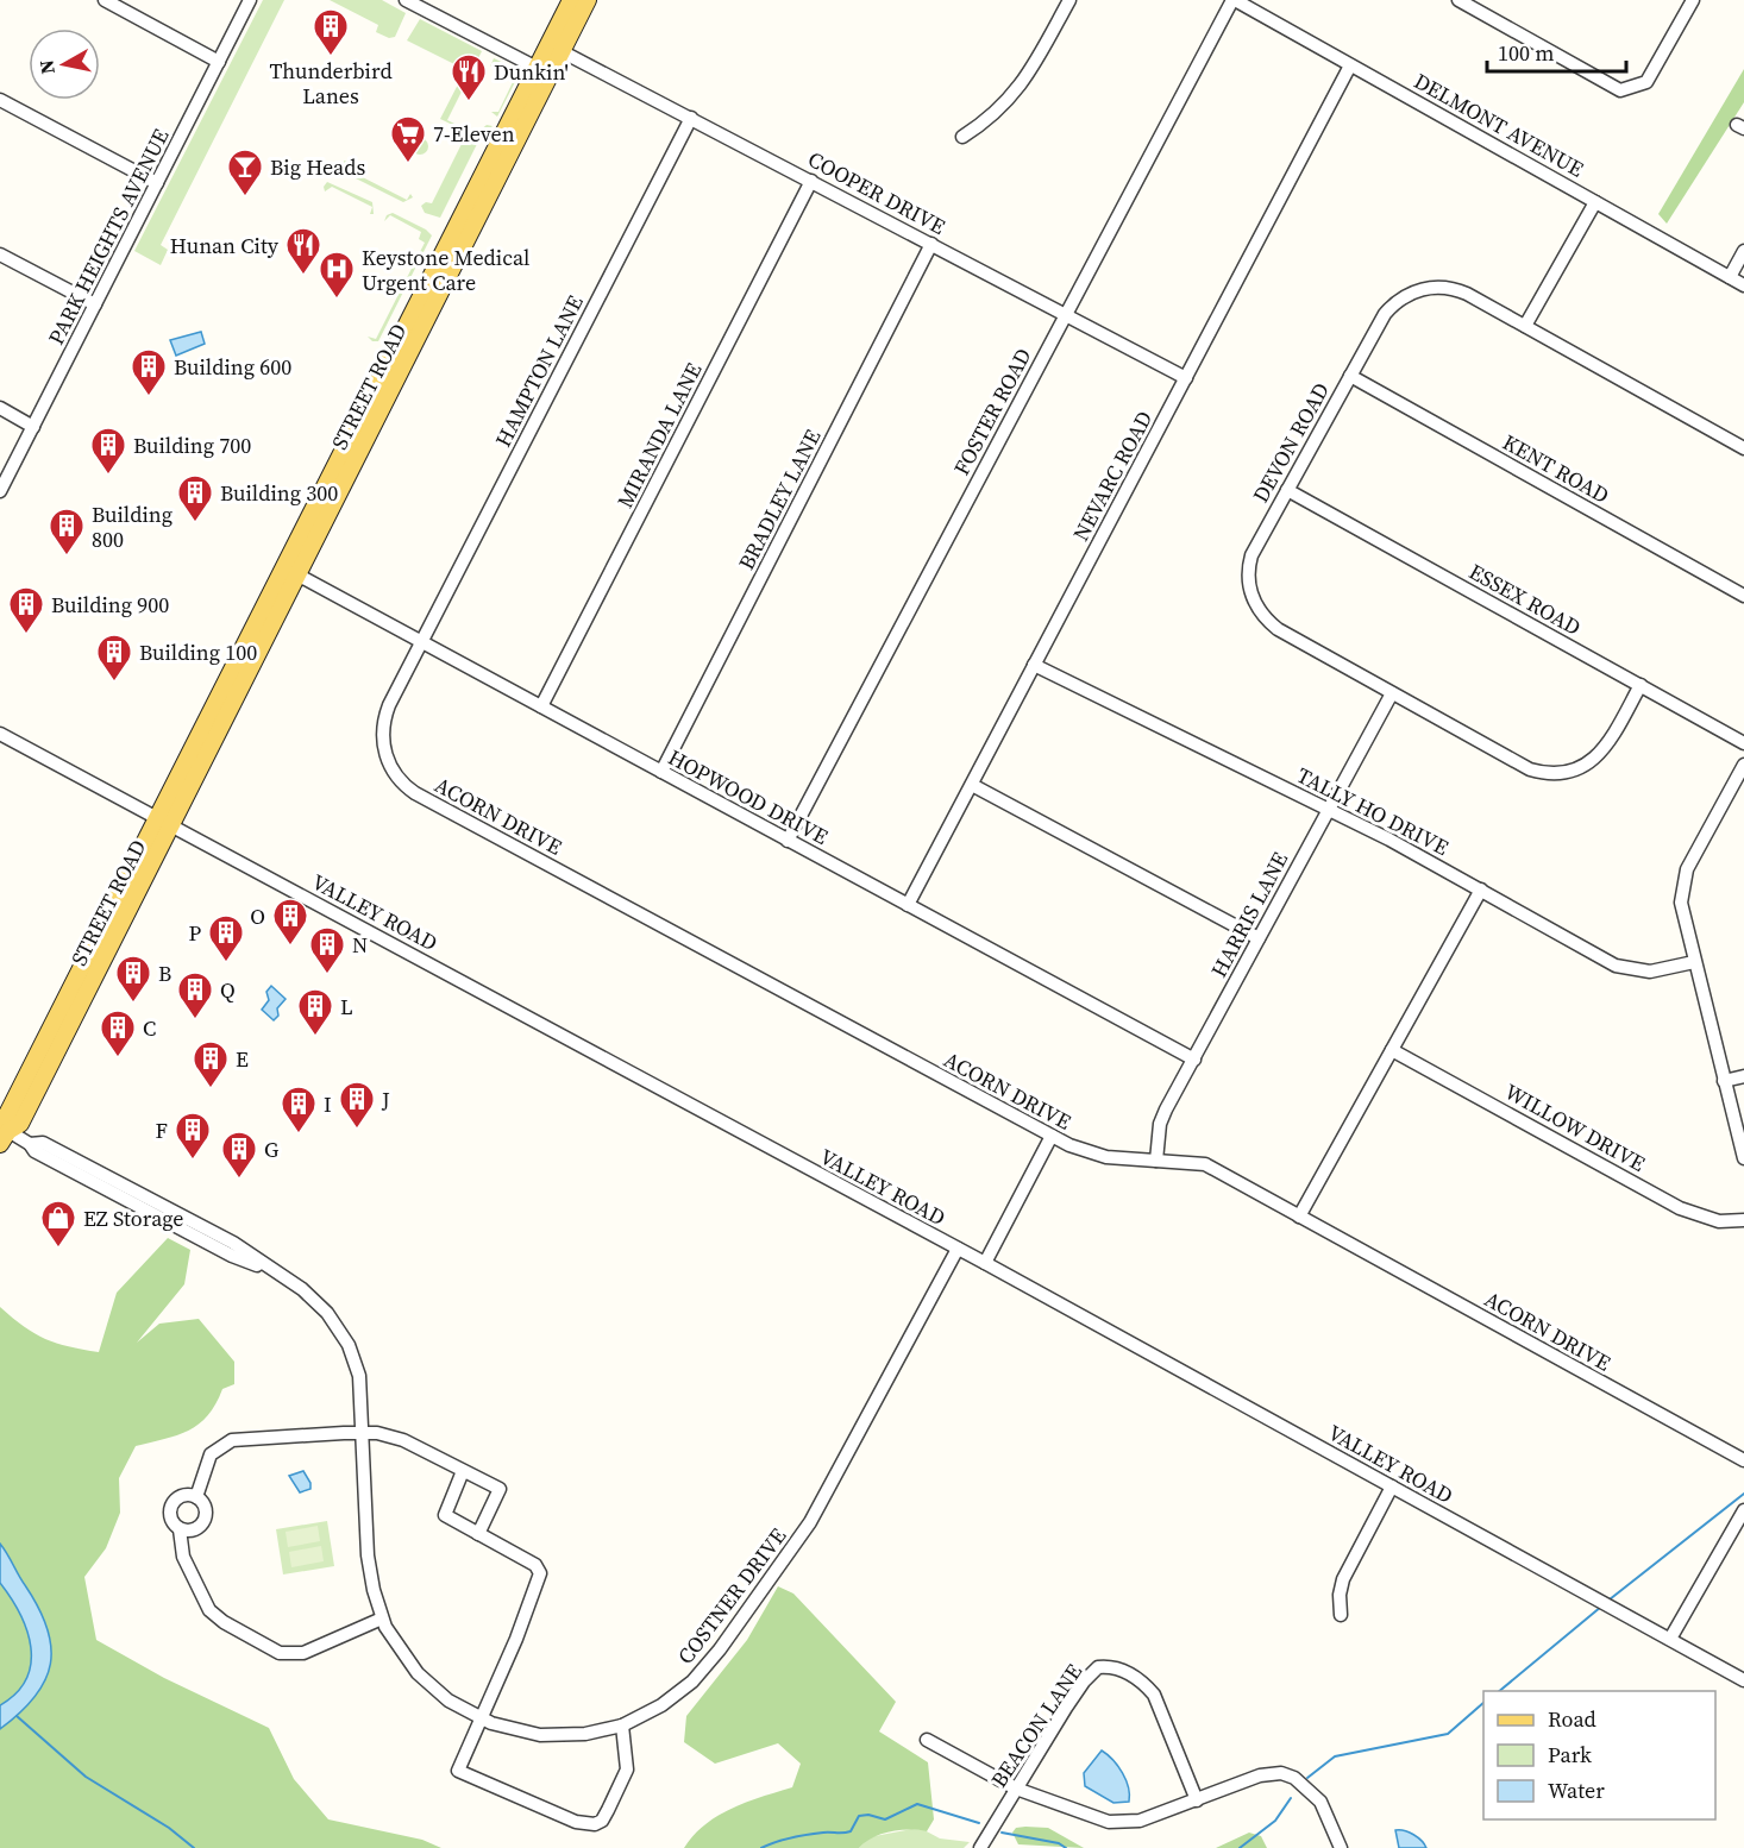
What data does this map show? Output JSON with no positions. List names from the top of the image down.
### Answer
{
  "streets": {
    "main road": ["STREET ROAD"],
    "street": [
      "DELMONT AVENUE",
      "COOPER DRIVE",
      "PARK HEIGHTS AVENUE",
      "HAMPTON LANE",
      "FOSTER ROAD",
      "MIRANDA LANE",
      "DEVON ROAD",
      "KENT ROAD",
      "NEVARC ROAD",
      "BRADLEY LANE",
      "ESSEX ROAD",
      "HOPWOOD DRIVE",
      "TALLY HO DRIVE",
      "ACORN DRIVE",
      "VALLEY ROAD",
      "HARRIS LANE",
      "WILLOW DRIVE",
      "COSTNER DRIVE",
      "BEACON LANE"
    ]
  },
  "crossings": [
    ["DELMONT AVENUE", "FOSTER ROAD"],
    ["DELMONT AVENUE", "NEVARC ROAD"],
    ["COOPER DRIVE", "HAMPTON LANE"],
    ["COOPER DRIVE", "STREET ROAD"],
    ["COOPER DRIVE", "FOSTER ROAD"],
    ["COOPER DRIVE", "MIRANDA LANE"],
    ["COOPER DRIVE", "NEVARC ROAD"],
    ["COOPER DRIVE", "BRADLEY LANE"],
    ["HAMPTON LANE", "HOPWOOD DRIVE"],
    ["HAMPTON LANE", "ACORN DRIVE"],
    ["STREET ROAD", "HOPWOOD DRIVE"],
    ["STREET ROAD", "VALLEY ROAD"],
    ["STREET ROAD", "COSTNER DRIVE"],
    ["FOSTER ROAD", "HOPWOOD DRIVE"],
    ["MIRANDA LANE", "HOPWOOD DRIVE"],
    ["DEVON ROAD", "KENT ROAD"],
    ["DEVON ROAD", "ESSEX ROAD"],
    ["DEVON ROAD", "HARRIS LANE"],
    ["NEVARC ROAD", "HOPWOOD DRIVE"],
    ["NEVARC ROAD", "TALLY HO DRIVE"],
    ["BRADLEY LANE", "HOPWOOD DRIVE"],
    ["HOPWOOD DRIVE", "ACORN DRIVE"],
    ["HOPWOOD DRIVE", "HARRIS LANE"],
    ["TALLY HO DRIVE", "HARRIS LANE"],
    ["ACORN DRIVE", "HARRIS LANE"],
    ["VALLEY ROAD", "COSTNER DRIVE"]
  ],
  "places": {
    "building": [
      "Thunderbird Lanes",
      "Building 600",
      "Building 700",
      "Building 300",
      "Building 800",
      "Building 900",
      "Building 100",
      "O",
      "P",
      "N",
      "B",
      "Q",
      "L",
      "C",
      "E",
      "J",
      "I",
      "F",
      "G"
    ],
    "restaurant": ["Dunkin'", "Hunan City"],
    "supermarket": ["7-Eleven"],
    "bar": ["Big Heads"],
    "hospital": ["Keystone Medical Urgent Care"],
    "shop": ["EZ Storage"]
  },
  "legend": ["Road", "Park", "Water"],
  "scale_bar": "100 m",
  "north": "left"
}
